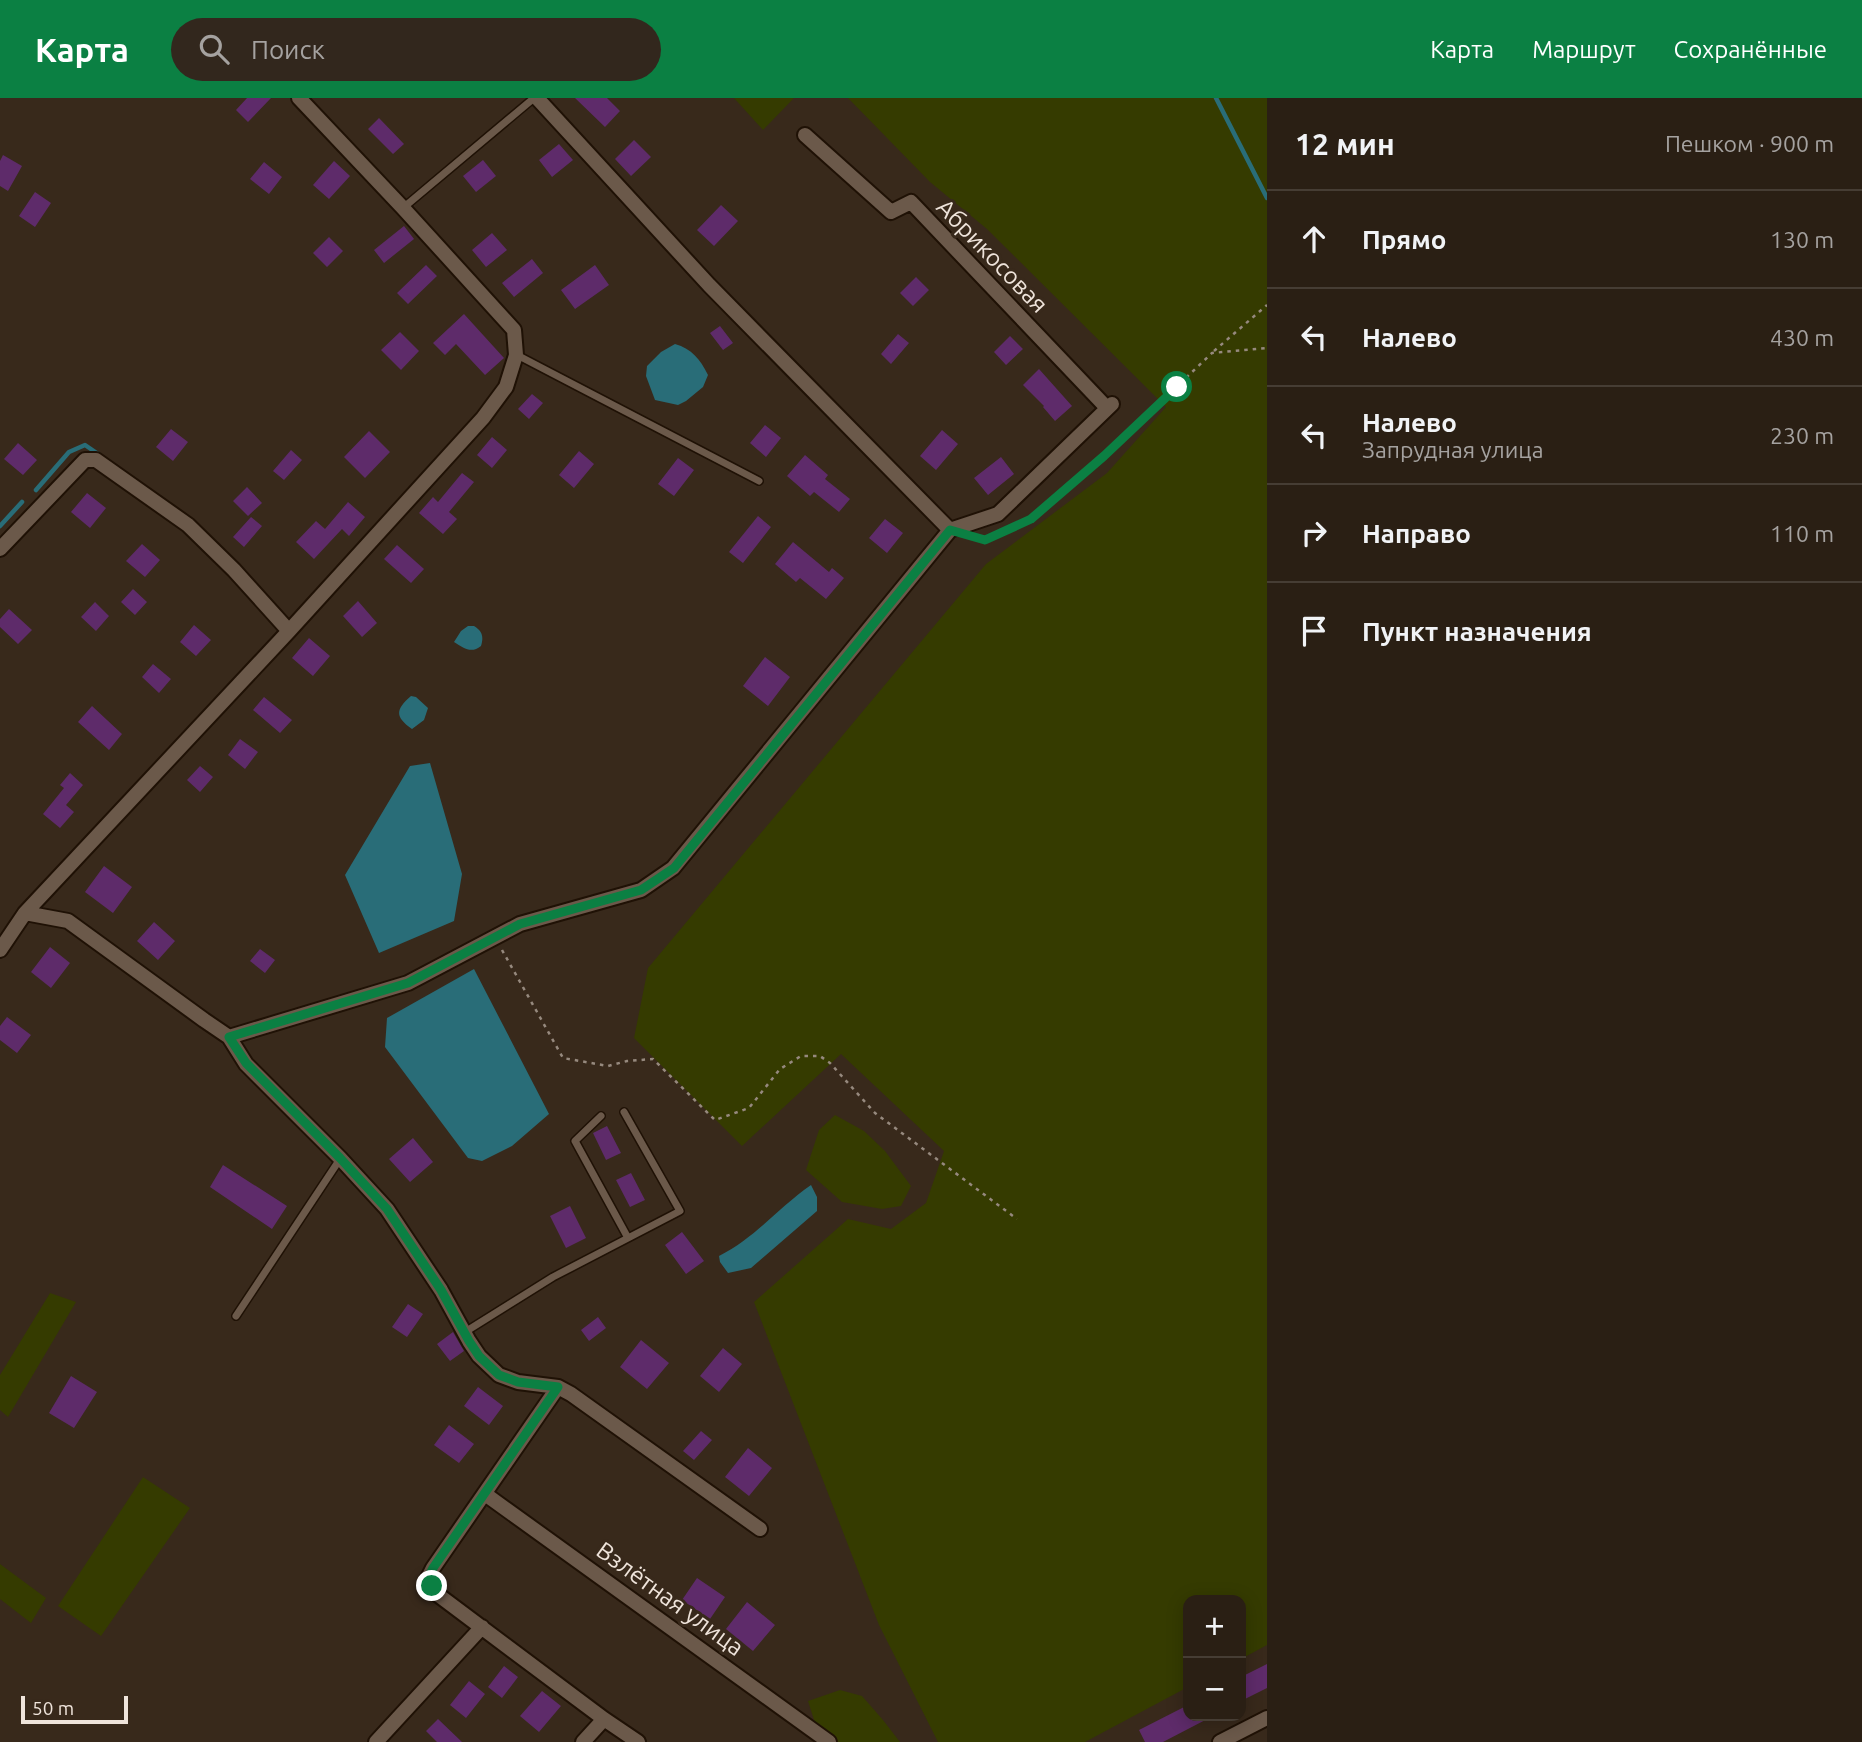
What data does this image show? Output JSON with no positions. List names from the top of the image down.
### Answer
{
  "streets": {
    "street": ["Абрикосовая", "Взлётная улица"]
  },
  "scale_bar": "50 m",
  "page": {
    "header": "Карта",
    "search": "Поиск",
    "nav": ["Карта", "Маршрут", "Сохранённые"],
    "heading": ["12 мин", "Пешком · 900 m"],
    "list": [
      ["Прямо", "130 m"],
      ["Налево", "430 m"],
      ["Налево", "Запрудная улица", "230 m"],
      ["Направо", "110 m"],
      "Пункт назначения"
    ],
    "map_buttons": ["+", "−"],
    "scale": "50 m"
  }
}
